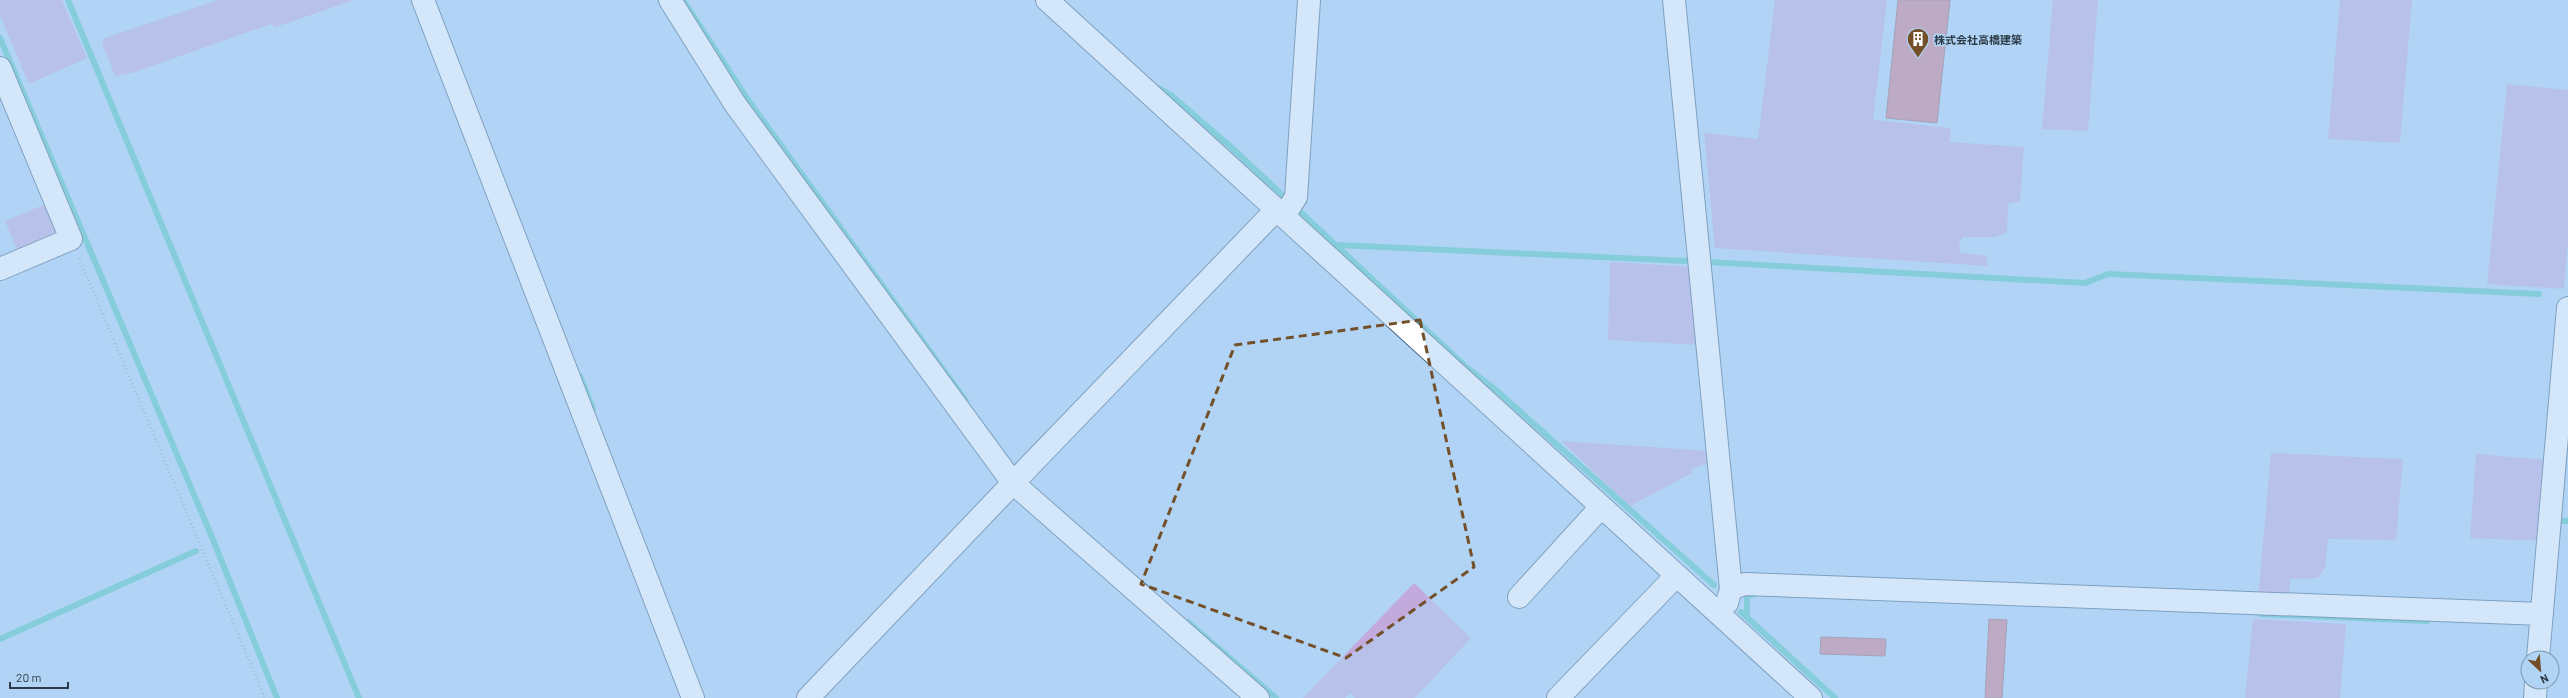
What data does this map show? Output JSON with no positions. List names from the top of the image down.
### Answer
{
  "places": {
    "building": ["株式会社高橋建築"]
  },
  "scale_bar": "20 m",
  "north": "bottom right"
}
